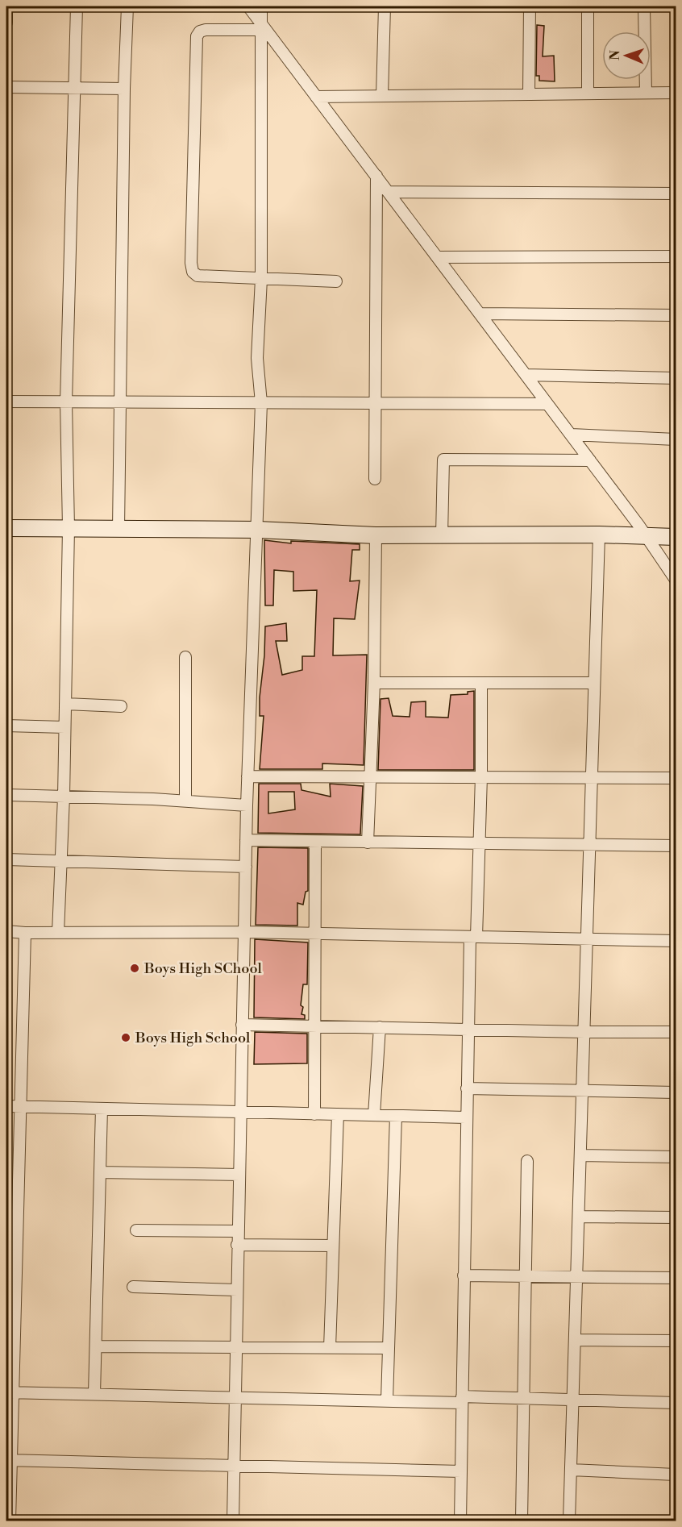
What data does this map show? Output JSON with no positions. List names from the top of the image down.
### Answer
{
  "places": ["Boys High SChool", "Boys High School"],
  "north": "left"
}
